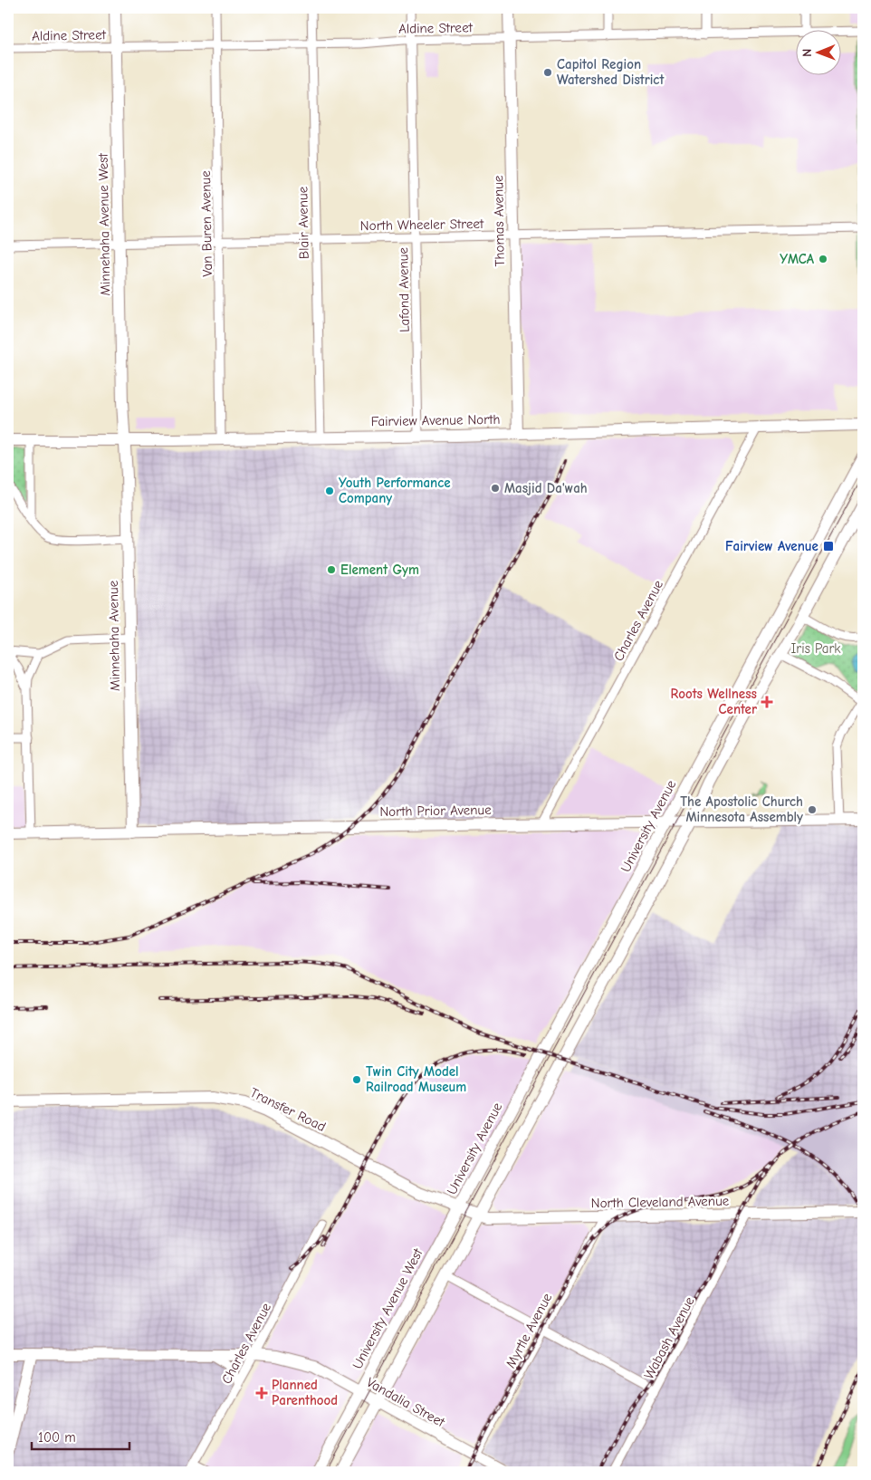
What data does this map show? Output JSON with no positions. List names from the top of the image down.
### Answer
{
  "streets": {
    "street": [
      "Aldine Street",
      "Thomas Avenue",
      "Blair Avenue",
      "Van Buren Avenue",
      "Minnehaha Avenue West",
      "North Wheeler Street",
      "Lafond Avenue",
      "Fairview Avenue North",
      "Charles Avenue",
      "Minnehaha Avenue",
      "North Prior Avenue",
      "University Avenue",
      "Transfer Road",
      "North Cleveland Avenue",
      "University Avenue West",
      "Myrtle Avenue",
      "Wabash Avenue",
      "Vandalia Street"
    ]
  },
  "crossings": [
    ["Aldine Street", "Thomas Avenue"],
    ["Aldine Street", "Blair Avenue"],
    ["Aldine Street", "Van Buren Avenue"],
    ["Aldine Street", "Minnehaha Avenue West"],
    ["Aldine Street", "Lafond Avenue"],
    ["Thomas Avenue", "North Wheeler Street"],
    ["Thomas Avenue", "Fairview Avenue North"],
    ["Blair Avenue", "North Wheeler Street"],
    ["Blair Avenue", "Fairview Avenue North"],
    ["Van Buren Avenue", "North Wheeler Street"],
    ["Van Buren Avenue", "Fairview Avenue North"],
    ["Minnehaha Avenue West", "North Wheeler Street"],
    ["Minnehaha Avenue West", "Fairview Avenue North"],
    ["Minnehaha Avenue West", "Minnehaha Avenue"],
    ["North Wheeler Street", "Lafond Avenue"],
    ["Lafond Avenue", "Fairview Avenue North"],
    ["Fairview Avenue North", "Charles Avenue"],
    ["Fairview Avenue North", "Minnehaha Avenue"],
    ["Charles Avenue", "North Prior Avenue"],
    ["Charles Avenue", "Vandalia Street"],
    ["Minnehaha Avenue", "North Prior Avenue"],
    ["North Prior Avenue", "University Avenue"],
    ["University Avenue", "Transfer Road"],
    ["University Avenue", "North Cleveland Avenue"],
    ["University Avenue", "University Avenue West"],
    ["Transfer Road", "North Cleveland Avenue"],
    ["Transfer Road", "University Avenue West"],
    ["North Cleveland Avenue", "University Avenue West"],
    ["North Cleveland Avenue", "Myrtle Avenue"],
    ["North Cleveland Avenue", "Wabash Avenue"],
    ["University Avenue West", "Vandalia Street"],
    ["Myrtle Avenue", "Vandalia Street"]
  ],
  "parks": ["Iris Park"],
  "places": {
    "other": [
      "Capitol Region Watershed District",
      "YMCA",
      "Masjid Da'wah",
      "Youth Performance Company",
      "Element Gym",
      "The Apostolic Church Minnesota Assembly",
      "Twin City Model Railroad Museum"
    ],
    "transit": ["Fairview Avenue"],
    "health": ["Roots Wellness Center", "Planned Parenthood"]
  },
  "scale_bar": "100 m",
  "north": "left"
}
